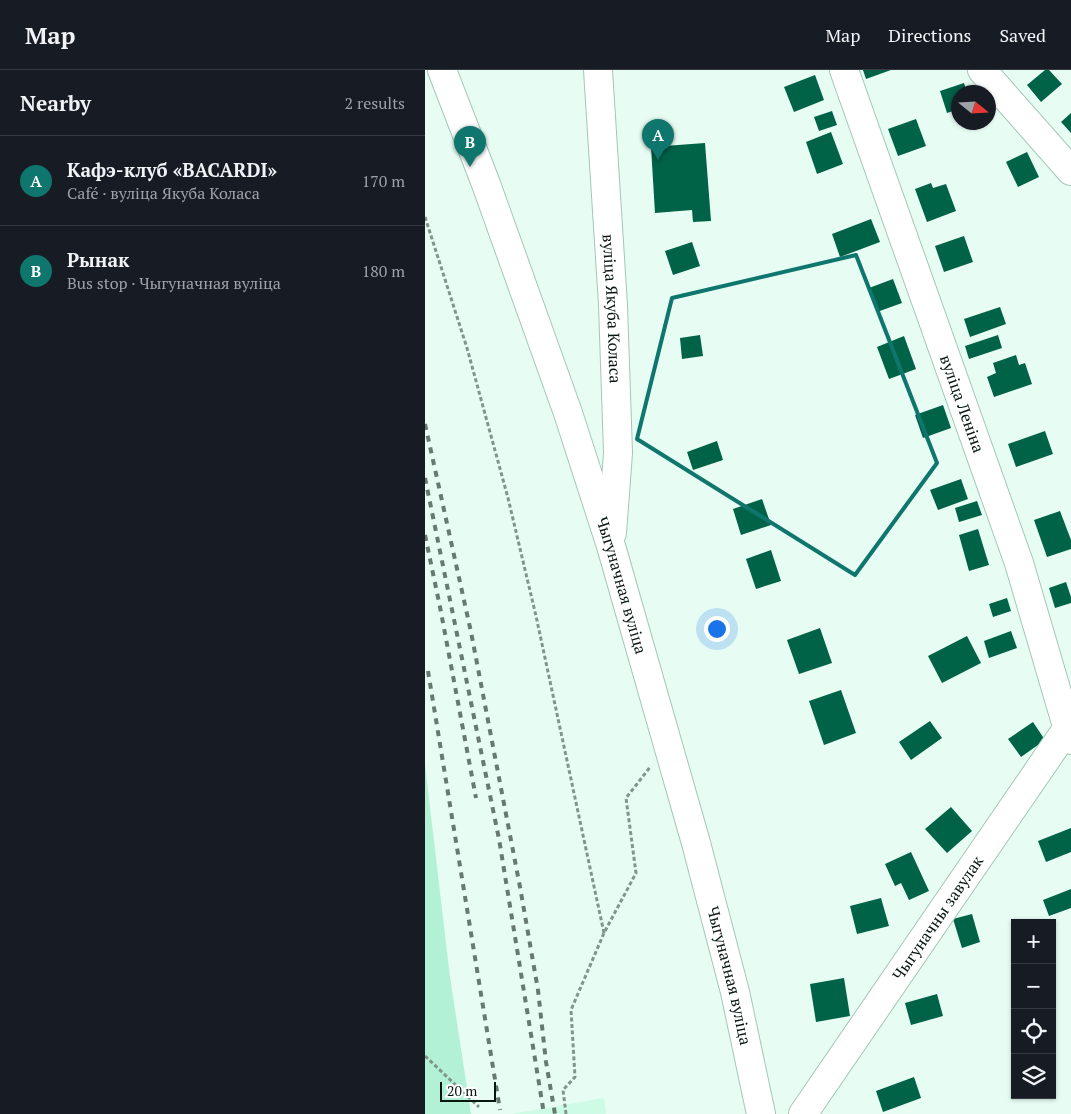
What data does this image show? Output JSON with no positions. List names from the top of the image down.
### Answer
{
  "streets": {
    "street": [
      "вуліца Якуба Коласа",
      "вуліца Леніна",
      "Чыгуначная вуліца",
      "Чыгуначны завулак"
    ]
  },
  "crossings": [
    ["вуліца Якуба Коласа", "Чыгуначная вуліца"],
    ["вуліца Леніна", "Чыгуначны завулак"]
  ],
  "scale_bar": "20 m",
  "north": "right",
  "page": {
    "header": "Map",
    "nav": ["Map", "Directions", "Saved"],
    "heading": ["Nearby", "2 results"],
    "pins": ["A", "B"],
    "list": [
      {
        "mark": "A",
        "name": "Кафэ-клуб «BACARDI»",
        "note": "Café · вуліца Якуба Коласа",
        "value": "170 m"
      },
      {
        "mark": "B",
        "name": "Рынак",
        "note": "Bus stop · Чыгуначная вуліца",
        "value": "180 m"
      }
    ],
    "map_buttons": ["+", "−"],
    "scale": "20 m"
  }
}
